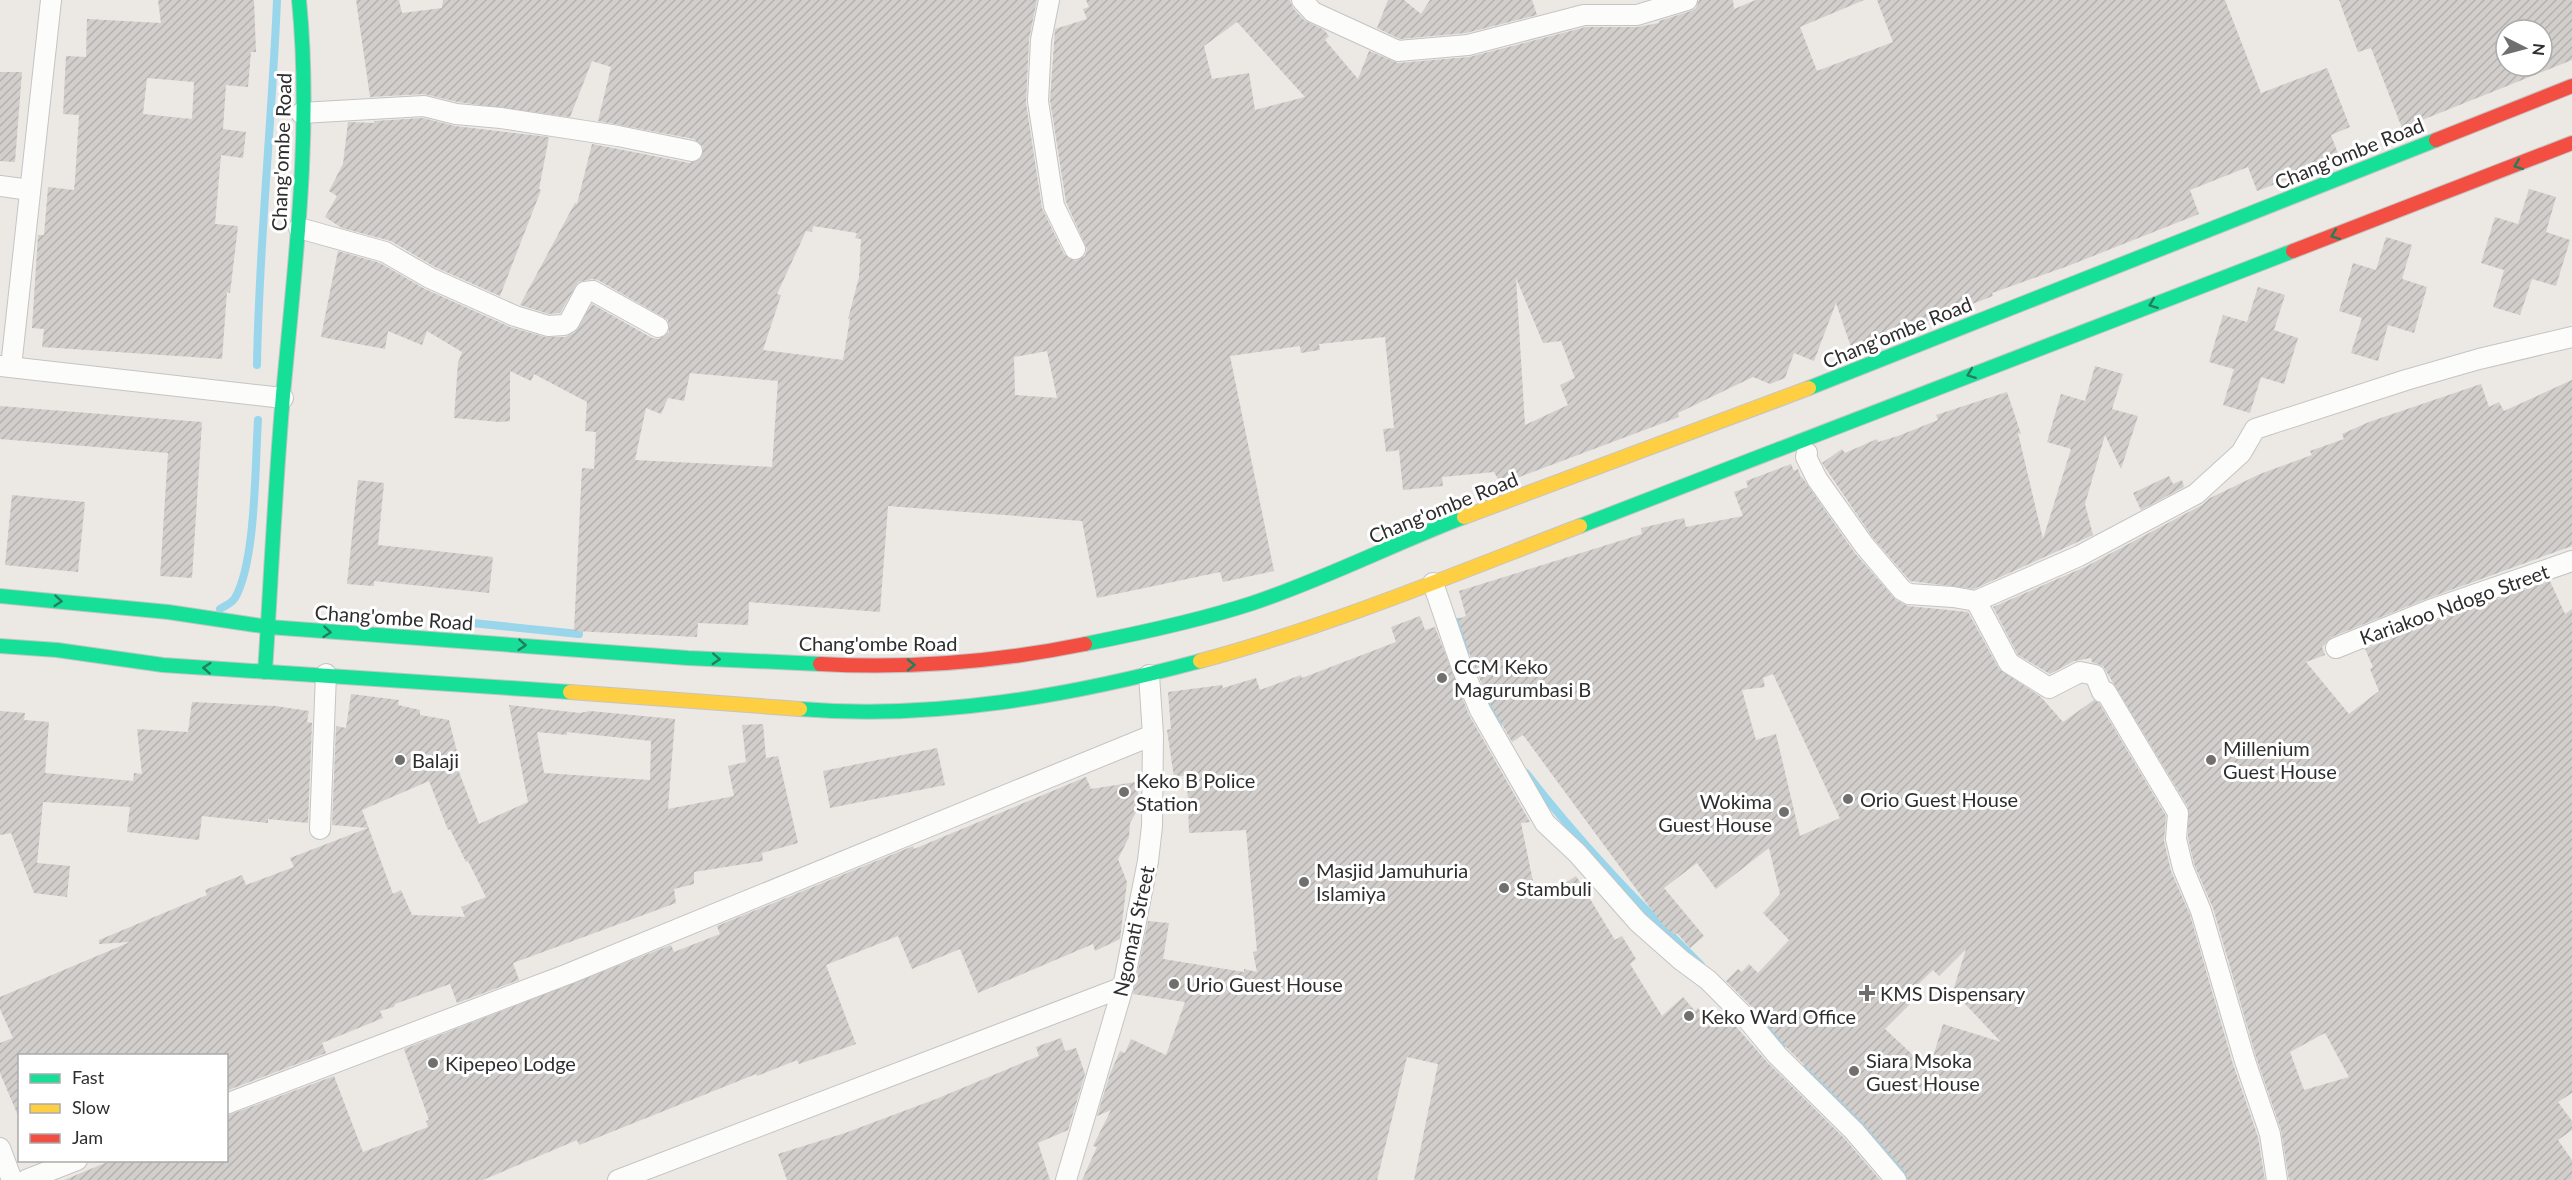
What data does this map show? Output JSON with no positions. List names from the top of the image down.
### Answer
{
  "streets": {
    "main road": ["Chang'ombe Road"],
    "street": ["Kariakoo Ndogo Street", "Ngomati Street"]
  },
  "places": {
    "other": [
      "CCM Keko Magurumbasi B",
      "Balaji",
      "Millenium Guest House",
      "Keko B Police Station",
      "Orio Guest House",
      "Wokima Guest House",
      "Masjid Jamuhuria Islamiya",
      "Stambuli",
      "Urio Guest House",
      "Keko Ward Office",
      "Kipepeo Lodge",
      "Siara Msoka Guest House"
    ],
    "health": ["KMS Dispensary"]
  },
  "legend": ["Fast", "Slow", "Jam"],
  "north": "right"
}
